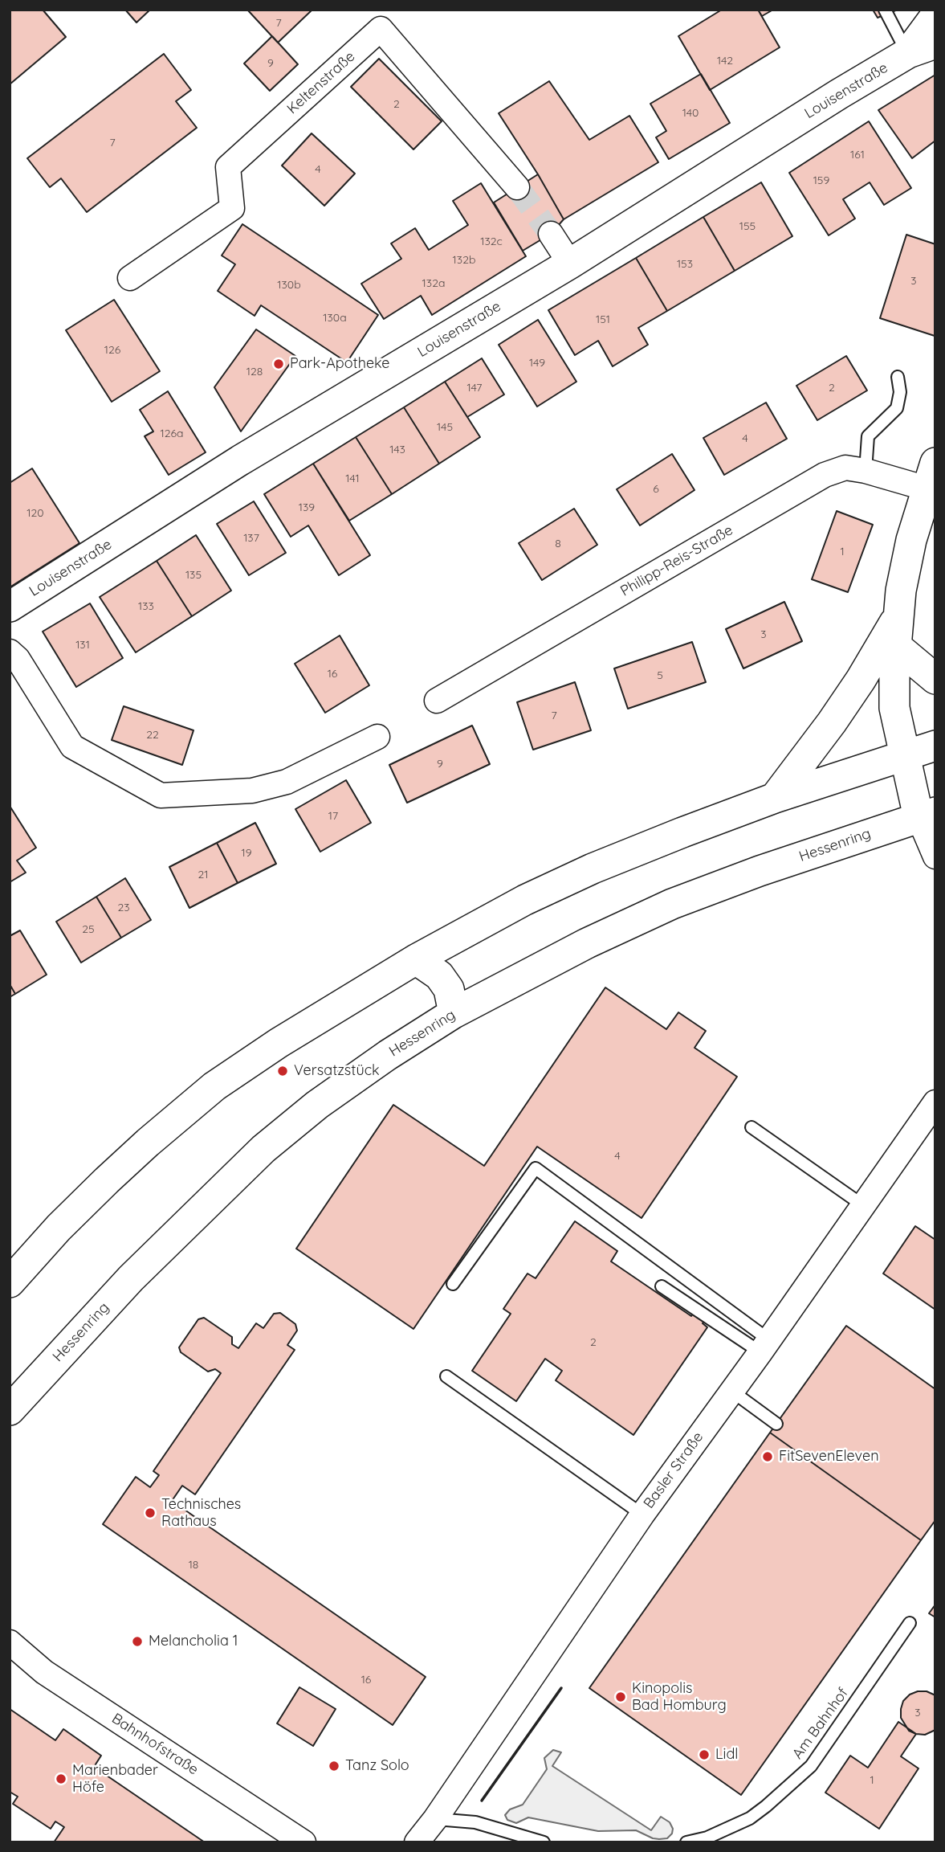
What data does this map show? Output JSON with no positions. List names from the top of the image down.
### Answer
{
  "streets": {
    "street": [
      "Keltenstraße",
      "Louisenstraße",
      "Philipp-Reis-Straße",
      "Hessenring",
      "Basler Straße",
      "Bahnhofstraße"
    ],
    "lane": ["Am Bahnhof"]
  },
  "places": [
    "Park-Apotheke",
    "Versatzstück",
    "FitSevenEleven",
    "Technisches Rathaus",
    "Melancholia 1",
    "Kinopolis Bad Homburg",
    "Lidl",
    "Tanz Solo",
    "Marienbader Höfe"
  ],
  "house_numbers": [
    "7",
    "142",
    "9",
    "2",
    "140",
    "7",
    "161",
    "4",
    "159",
    "155",
    "132c",
    "132b",
    "153",
    "3",
    "132a",
    "130b",
    "130a",
    "151",
    "126",
    "149",
    "128",
    "147",
    "2",
    "145",
    "126a",
    "4",
    "143",
    "141",
    "6",
    "139",
    "120",
    "137",
    "8",
    "1",
    "135",
    "133",
    "3",
    "131",
    "16",
    "5",
    "7",
    "22",
    "9",
    "17",
    "19",
    "21",
    "23",
    "25",
    "4",
    "2",
    "18",
    "16",
    "3",
    "1"
  ]
}
